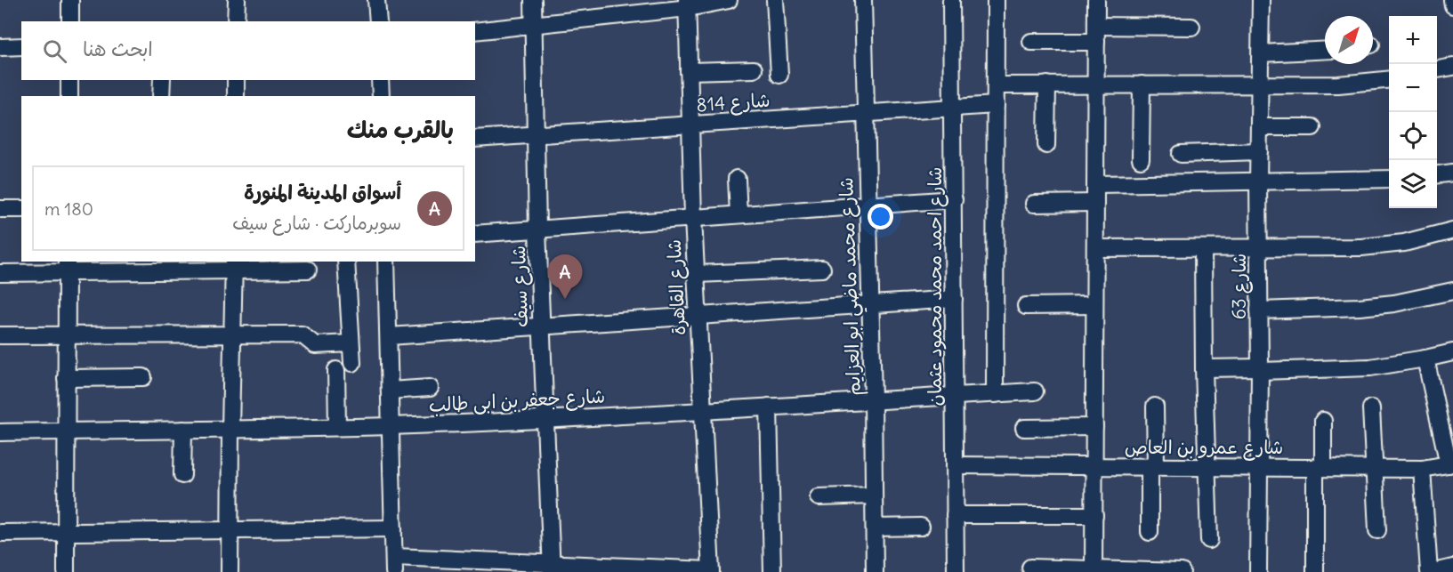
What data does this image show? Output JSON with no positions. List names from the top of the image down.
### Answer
{
  "streets": {
    "street": [
      "شارع 814",
      "شارع سيف",
      "شارع محمد ماضي ابو العزايم",
      "شارع احمد محمد محمود عثمان",
      "شارع 63",
      "شارع القاهرة",
      "شارع جعفر بن ابى طالب",
      "شارع عمرو بن العاص"
    ]
  },
  "crossings": [
    ["شارع 814", "شارع سيف"],
    ["شارع 814", "شارع محمد ماضي ابو العزايم"],
    ["شارع 814", "شارع احمد محمد محمود عثمان"],
    ["شارع 814", "شارع القاهرة"],
    ["شارع سيف", "شارع جعفر بن ابى طالب"],
    ["شارع محمد ماضي ابو العزايم", "شارع جعفر بن ابى طالب"],
    ["شارع احمد محمد محمود عثمان", "شارع جعفر بن ابى طالب"],
    ["شارع احمد محمد محمود عثمان", "شارع عمرو بن العاص"],
    ["شارع 63", "شارع عمرو بن العاص"],
    ["شارع القاهرة", "شارع جعفر بن ابى طالب"]
  ],
  "north": "top right",
  "page": {
    "map_buttons": ["+", "−"],
    "search": "ابحث هنا",
    "heading": "بالقرب منك",
    "list": [
      {
        "mark": "A",
        "name": "أسواق المدينة المنورة",
        "note": "سوبرماركت · شارع سيف",
        "value": "180 m"
      }
    ],
    "pins": "A"
  }
}
